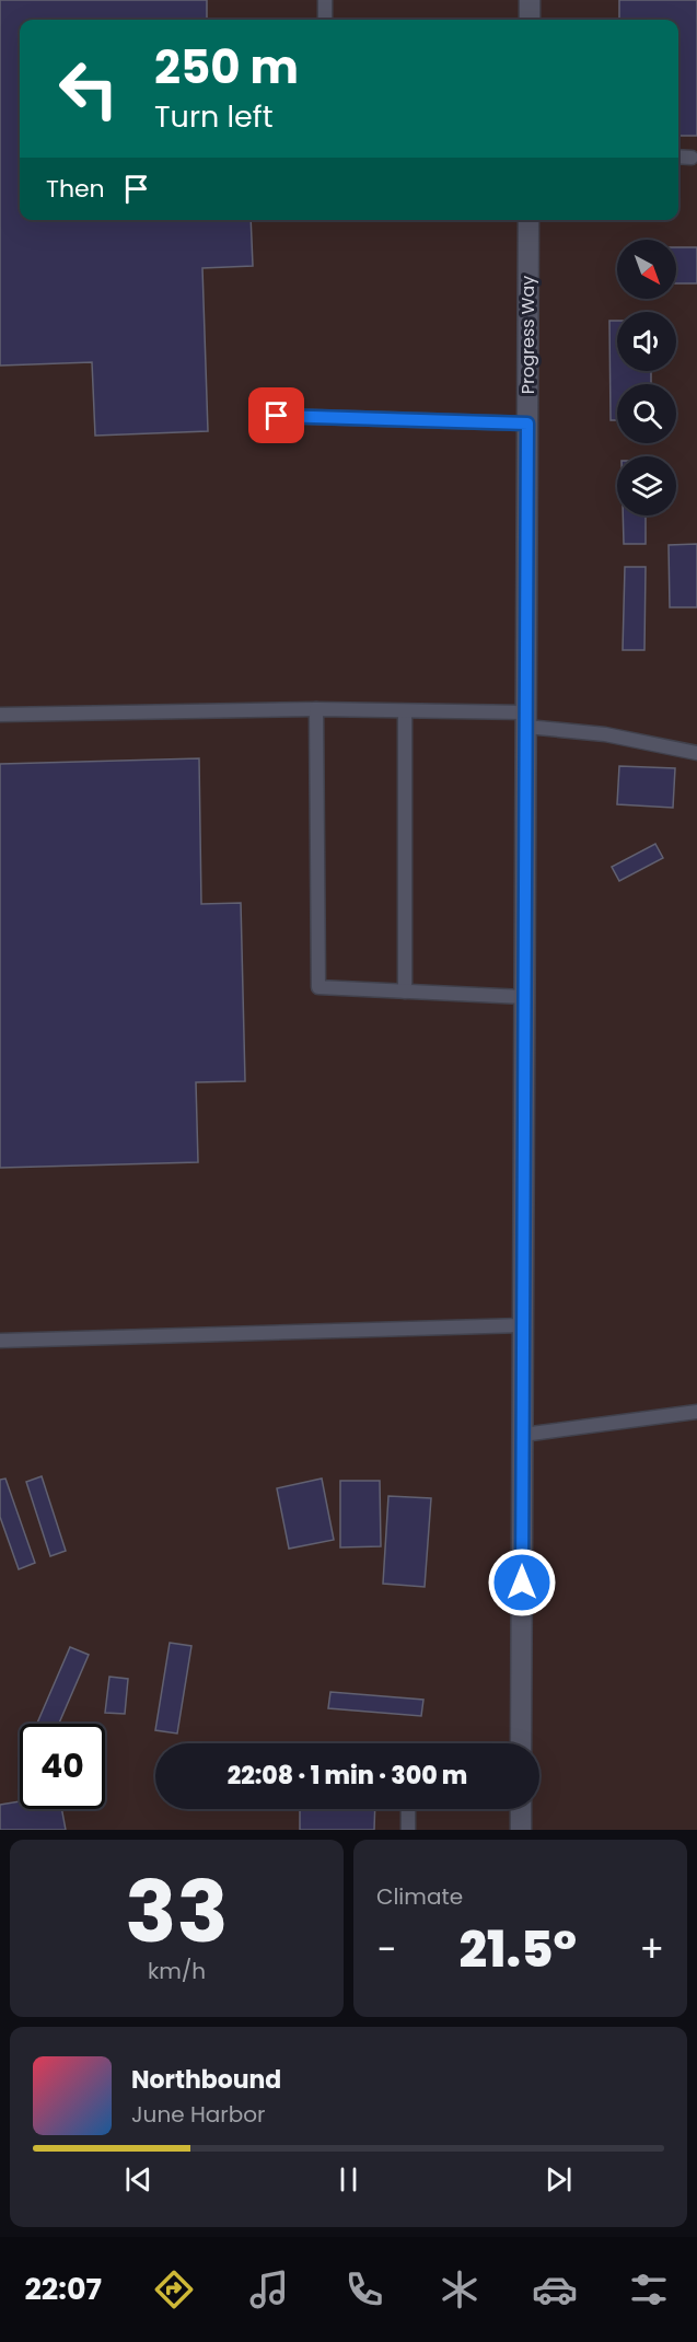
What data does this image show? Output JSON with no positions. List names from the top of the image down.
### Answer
{
  "streets": {
    "street": ["Progress Way"]
  },
  "north": "bottom right",
  "page": {
    "turn": ["250 m", "Turn left"],
    "then": "Then",
    "limit": "40",
    "trip": "22:08 · 1 min · 300 m",
    "tile": [
      ["33", "km/h"],
      "Climate"
    ],
    "heat": ["−", "21.5°", "+"],
    "song": ["Northbound", "June Harbor"],
    "tabs": "22:07"
  }
}
